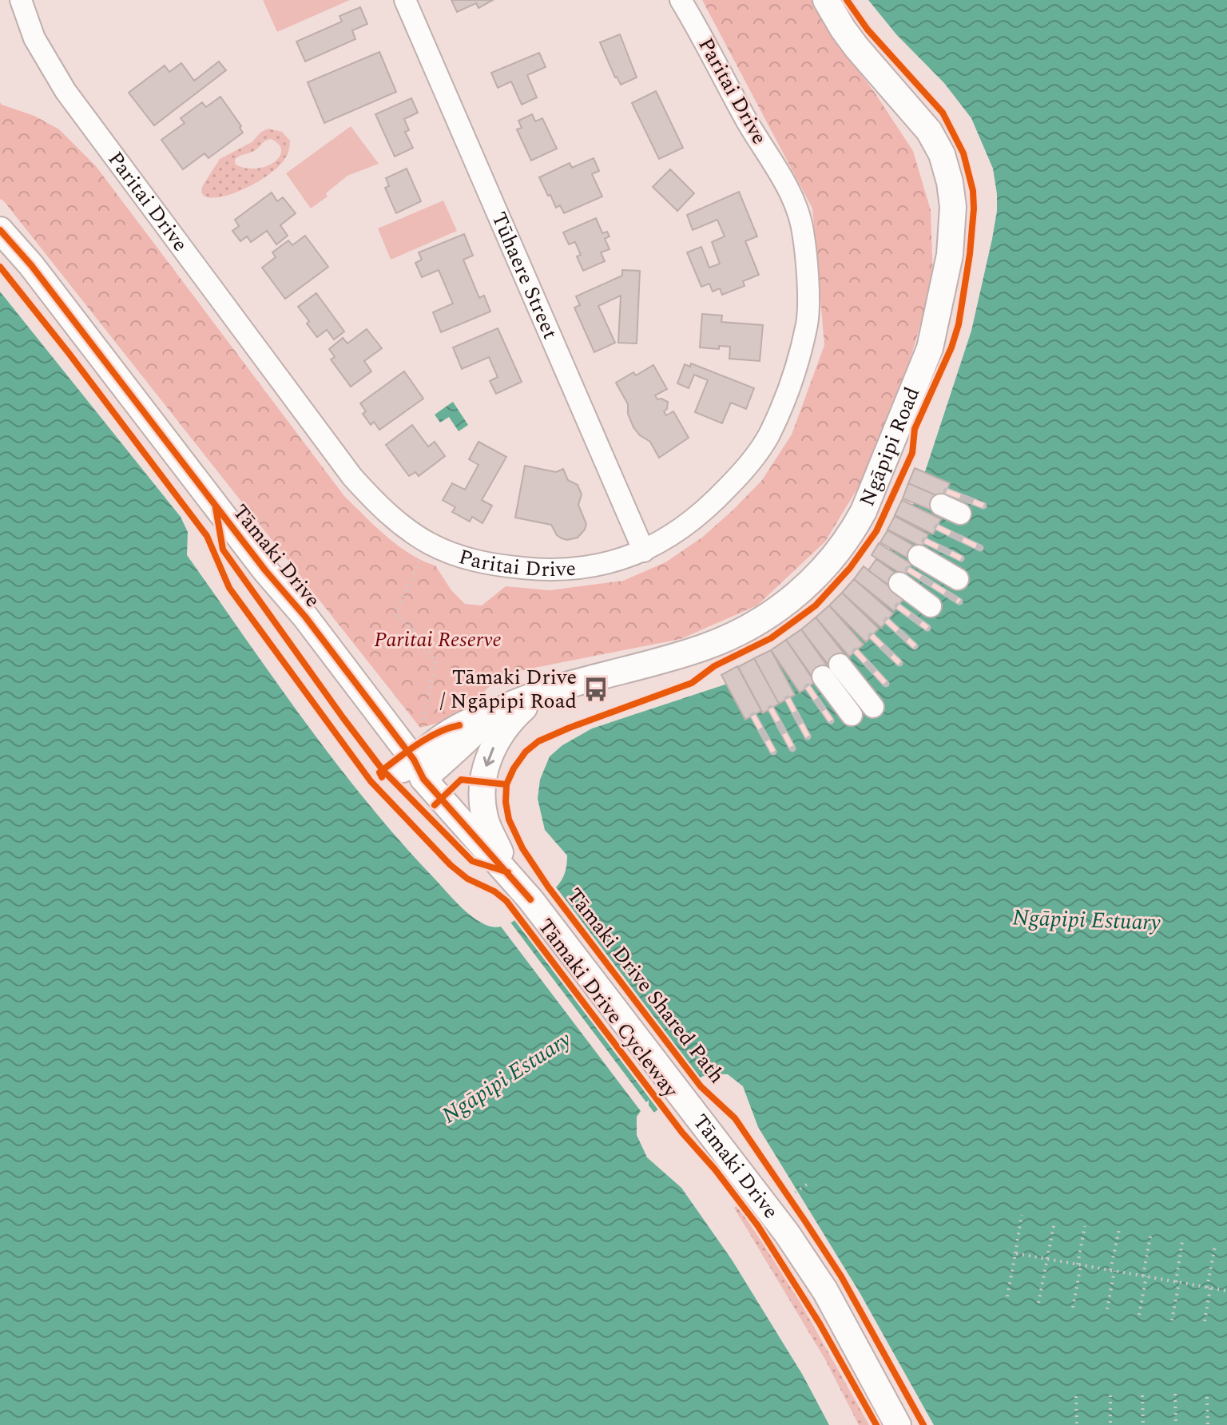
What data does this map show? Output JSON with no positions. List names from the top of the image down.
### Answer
{
  "streets": {
    "main road": ["Ngāpipi Road", "Tāmaki Drive"],
    "street": ["Paritai Drive", "Tūhaere Street"],
    "cycle path": ["Tāmaki Drive Shared Path", "Tāmaki Drive Cycleway"]
  },
  "crossings": [
    ["Paritai Drive", "Tūhaere Street"],
    ["Ngāpipi Road", "Tāmaki Drive"]
  ],
  "water": ["Ngāpipi Estuary"],
  "parks": ["Paritai Reserve"],
  "places": {
    "bus stop": ["Tāmaki Drive / Ngāpipi Road"]
  }
}
